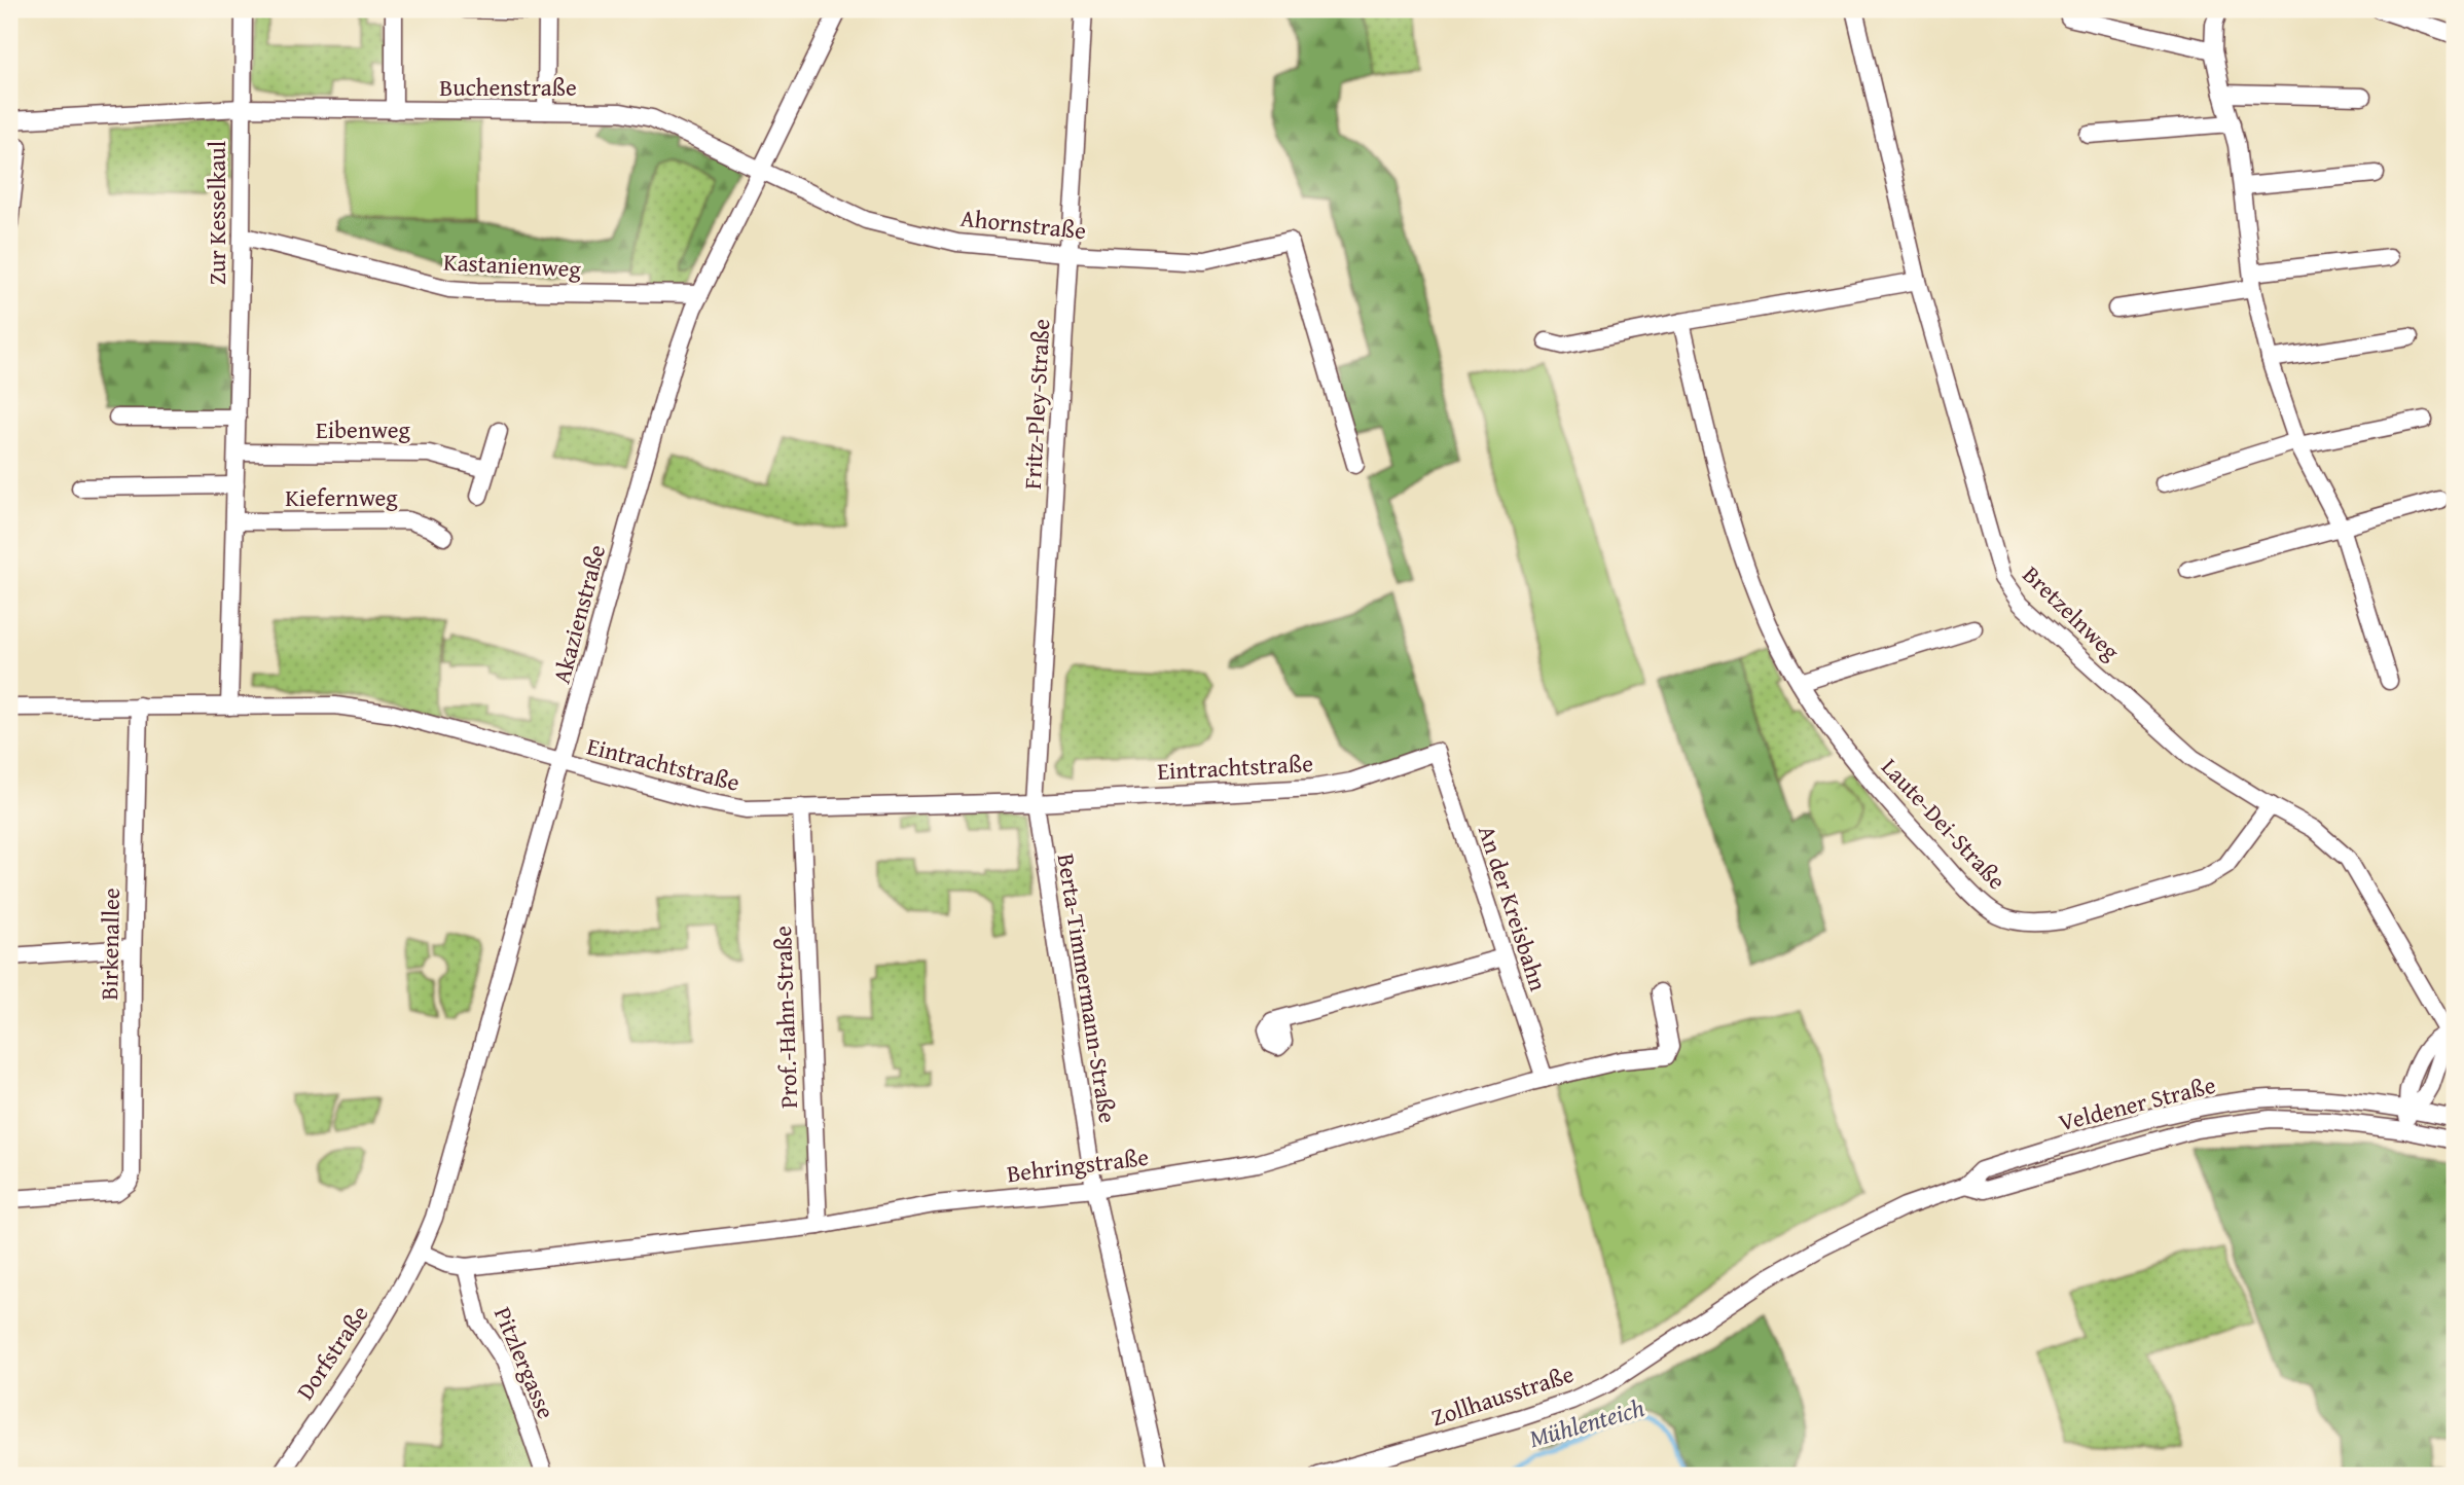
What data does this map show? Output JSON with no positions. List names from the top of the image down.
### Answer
{
  "streets": {
    "street": [
      "Buchenstraße",
      "Zur Kesselkaul",
      "Ahornstraße",
      "Kastanienweg",
      "Fritz-Pley-Straße",
      "Eibenweg",
      "Kiefernweg",
      "Bretzelnweg",
      "Akazienstraße",
      "Eintrachtstraße",
      "Laute-Dei-Straße",
      "An der Kreisbahn",
      "Birkenallee",
      "Berta-Timmermann-Straße",
      "Prof.-Hahn-Straße",
      "Veldener Straße",
      "Behringstraße",
      "Dorfstraße",
      "Pitzlergasse",
      "Zollhausstraße"
    ]
  },
  "crossings": [
    ["Buchenstraße", "Zur Kesselkaul"],
    ["Buchenstraße", "Ahornstraße"],
    ["Buchenstraße", "Akazienstraße"],
    ["Zur Kesselkaul", "Kastanienweg"],
    ["Zur Kesselkaul", "Eibenweg"],
    ["Zur Kesselkaul", "Kiefernweg"],
    ["Zur Kesselkaul", "Eintrachtstraße"],
    ["Ahornstraße", "Fritz-Pley-Straße"],
    ["Ahornstraße", "Akazienstraße"],
    ["Kastanienweg", "Akazienstraße"],
    ["Fritz-Pley-Straße", "Eintrachtstraße"],
    ["Fritz-Pley-Straße", "Berta-Timmermann-Straße"],
    ["Bretzelnweg", "Laute-Dei-Straße"],
    ["Akazienstraße", "Eintrachtstraße"],
    ["Akazienstraße", "Behringstraße"],
    ["Akazienstraße", "Dorfstraße"],
    ["Eintrachtstraße", "An der Kreisbahn"],
    ["Eintrachtstraße", "Birkenallee"],
    ["Eintrachtstraße", "Berta-Timmermann-Straße"],
    ["Eintrachtstraße", "Prof.-Hahn-Straße"],
    ["An der Kreisbahn", "Behringstraße"],
    ["Berta-Timmermann-Straße", "Behringstraße"],
    ["Prof.-Hahn-Straße", "Behringstraße"],
    ["Veldener Straße", "Zollhausstraße"],
    ["Behringstraße", "Dorfstraße"],
    ["Behringstraße", "Pitzlergasse"]
  ],
  "water": ["Mühlenteich"]
}
